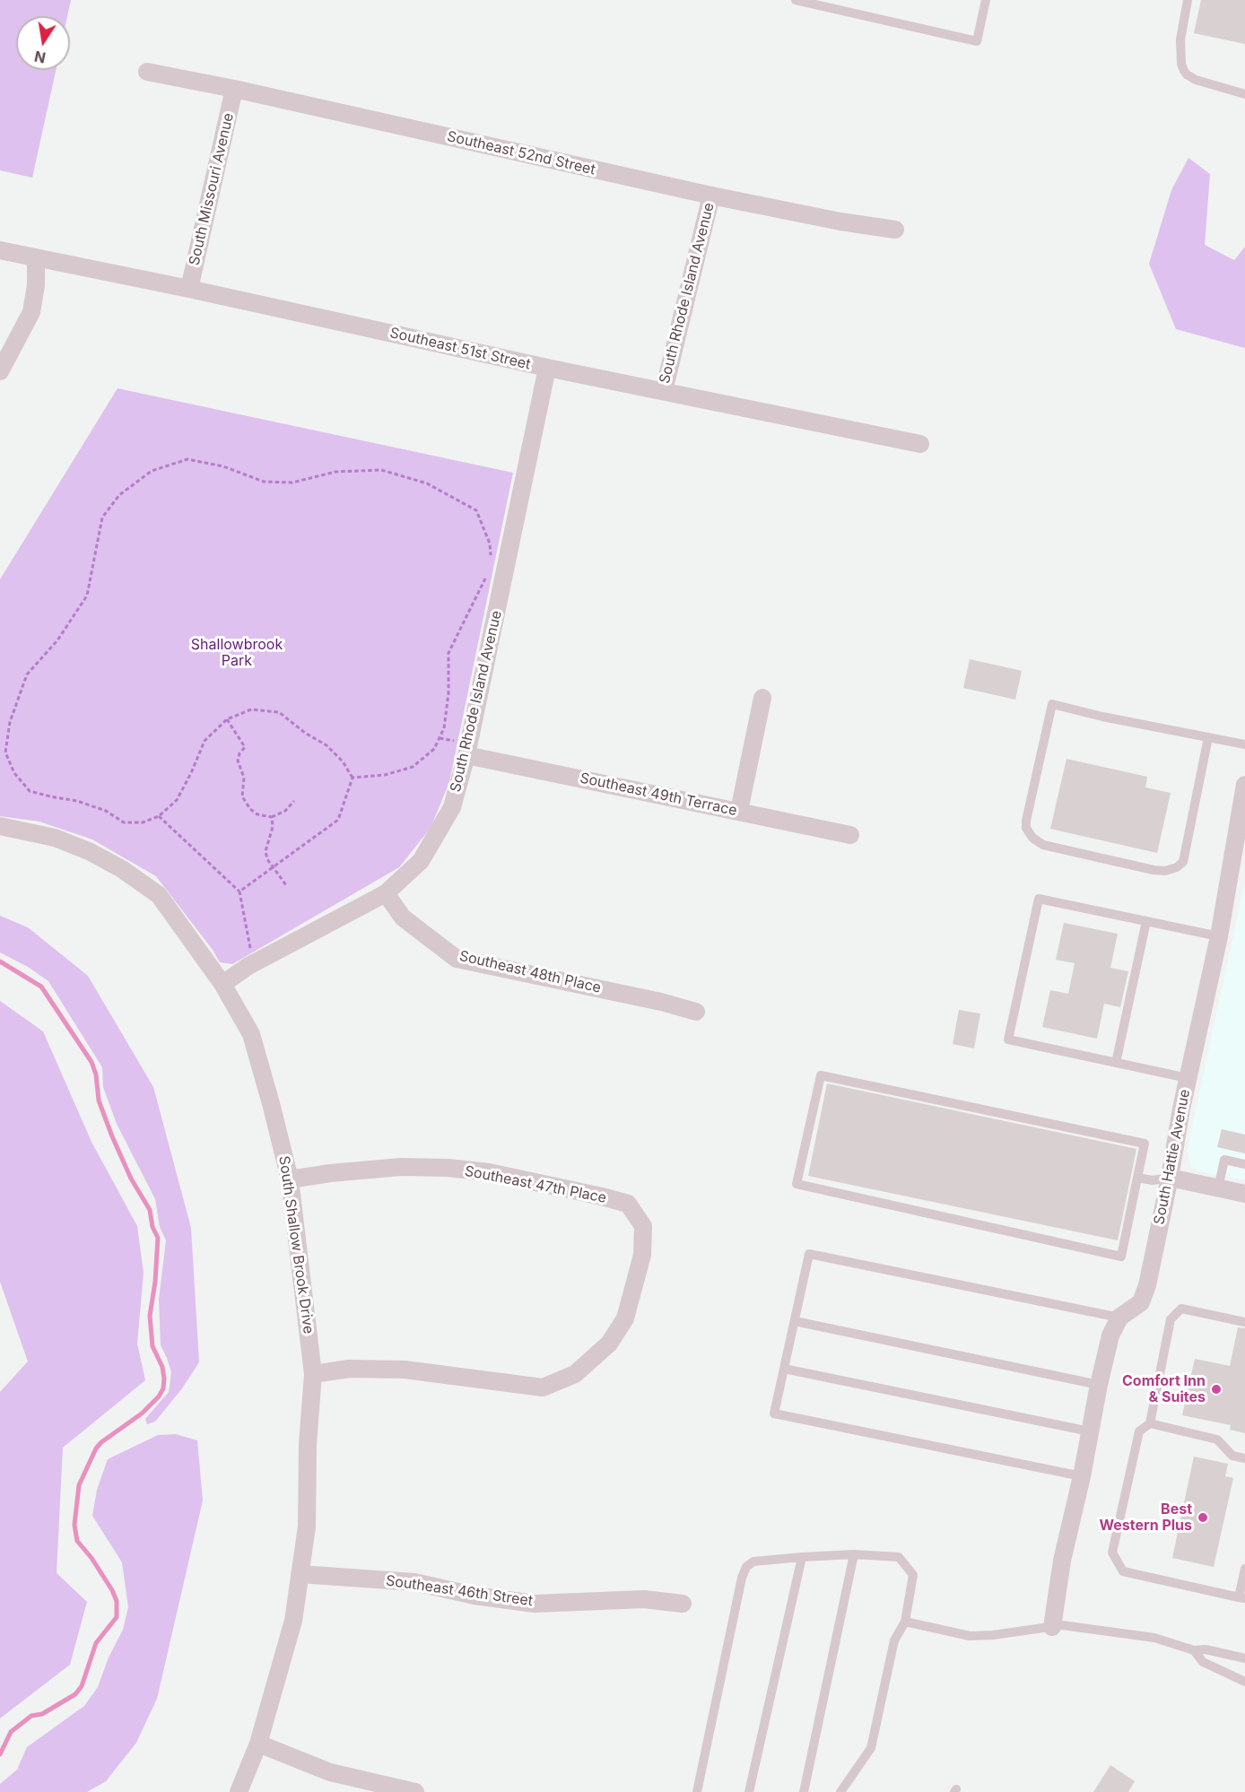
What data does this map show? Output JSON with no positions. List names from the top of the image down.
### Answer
{
  "streets": {
    "street": [
      "Southeast 52nd Street",
      "South Missouri Avenue",
      "South Rhode Island Avenue",
      "Southeast 51st Street",
      "Southeast 49th Terrace",
      "Southeast 48th Place",
      "South Hattie Avenue",
      "Southeast 47th Place",
      "South Shallow Brook Drive",
      "Southeast 46th Street"
    ]
  },
  "crossings": [
    ["Southeast 52nd Street", "South Missouri Avenue"],
    ["Southeast 52nd Street", "South Rhode Island Avenue"],
    ["South Missouri Avenue", "Southeast 51st Street"],
    ["South Rhode Island Avenue", "Southeast 51st Street"],
    ["South Rhode Island Avenue", "Southeast 49th Terrace"],
    ["South Rhode Island Avenue", "Southeast 48th Place"],
    ["South Rhode Island Avenue", "South Shallow Brook Drive"],
    ["Southeast 47th Place", "South Shallow Brook Drive"],
    ["South Shallow Brook Drive", "Southeast 46th Street"]
  ],
  "parks": ["Shallowbrook Park"],
  "places": ["Comfort Inn & Suites", "Best Western Plus"],
  "north": "bottom"
}
